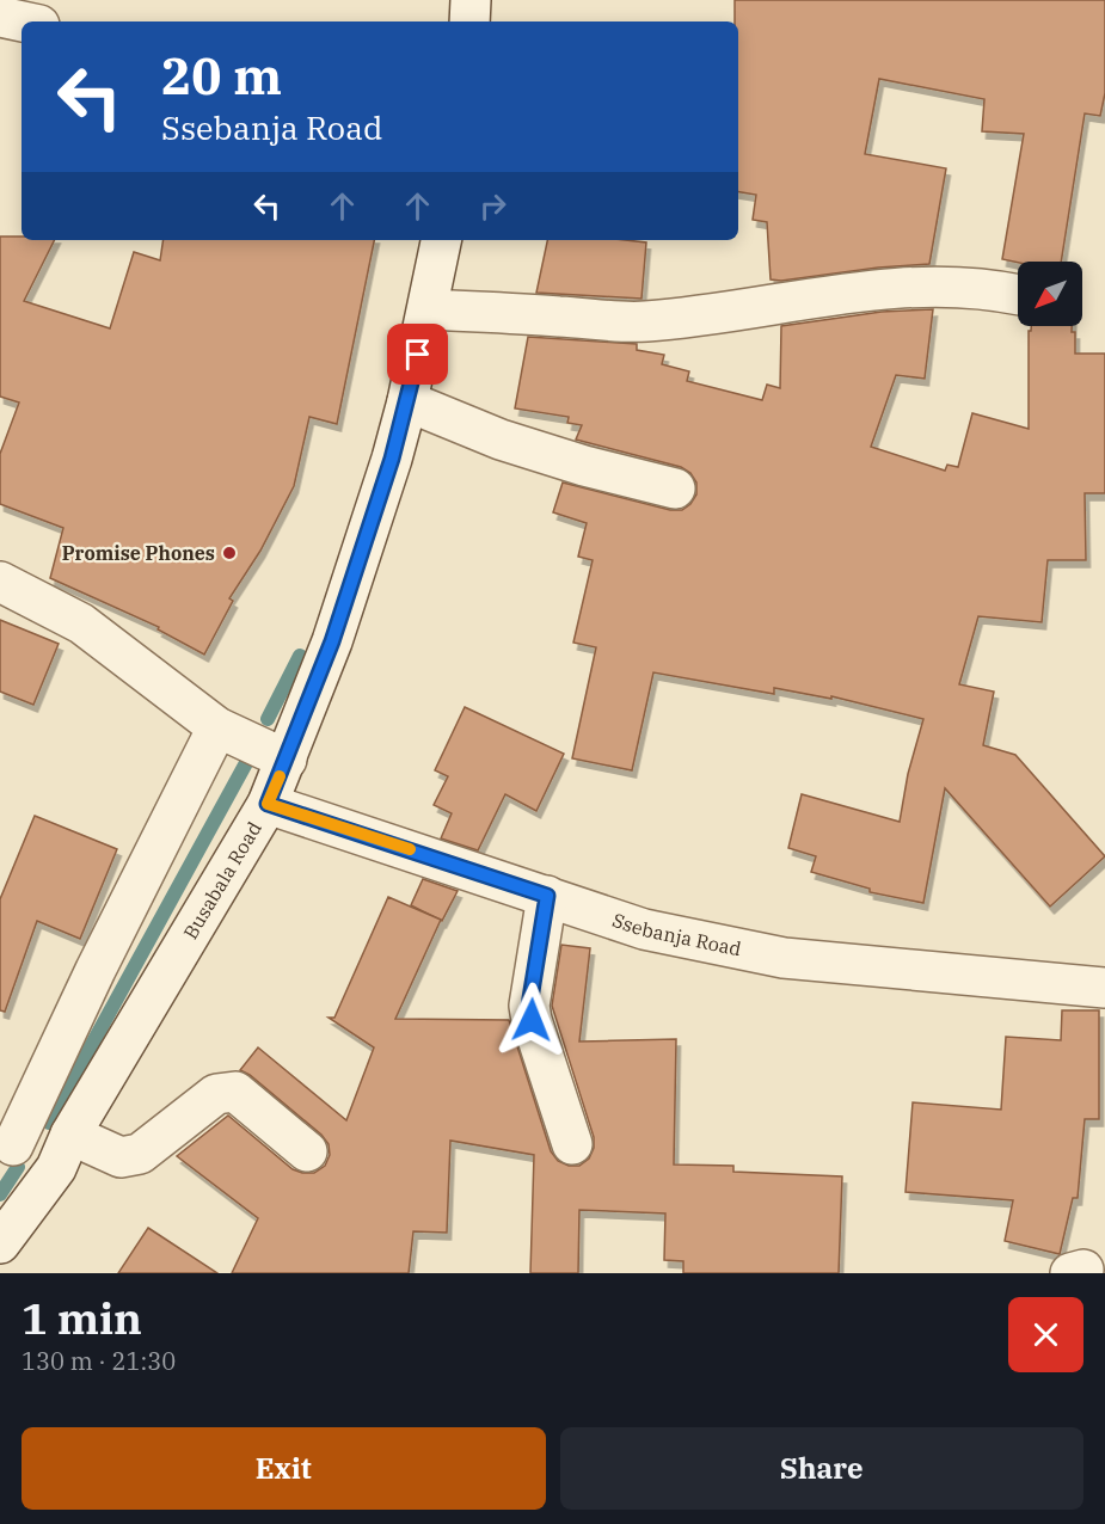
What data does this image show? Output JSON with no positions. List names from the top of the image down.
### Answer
{
  "streets": {
    "street": ["Busabala Road", "Ssebanja Road"]
  },
  "crossings": [
    ["Busabala Road", "Ssebanja Road"]
  ],
  "places": ["Promise Phones"],
  "north": "bottom left",
  "page": {
    "turn": ["20 m", "Ssebanja Road"],
    "heading": ["1 min", "130 m · 21:30"],
    "buttons": ["Exit", "Share"]
  }
}
